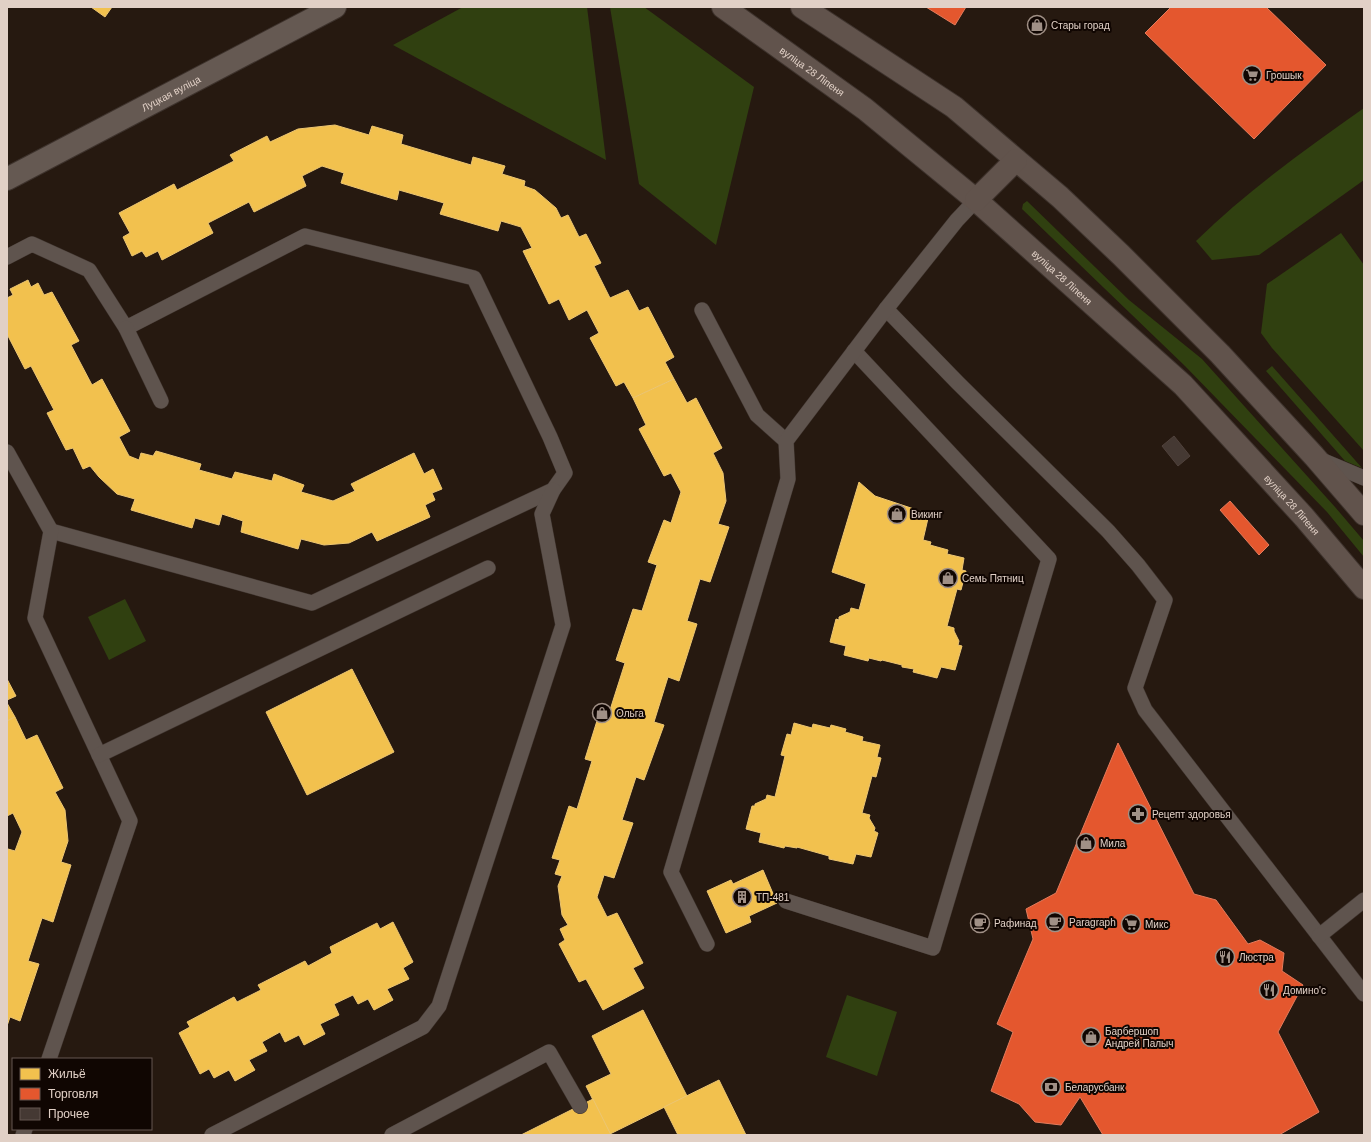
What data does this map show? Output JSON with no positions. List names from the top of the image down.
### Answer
{
  "streets": {
    "main road": ["вуліца 28 Ліпеня", "Луцкая вуліца"]
  },
  "places": {
    "shop": [
      "Стары горад",
      "Викинг",
      "Семь Пятниц",
      "Ольга",
      "Мила",
      "Барбершоп Андрей Палыч"
    ],
    "supermarket": ["Грошык", "Микс"],
    "pharmacy": ["Рецепт здоровья"],
    "building": ["ТП-481"],
    "cafe": ["Paragraph", "Рафинад"],
    "restaurant": ["Люстра", "Домино'c"],
    "bank": ["Беларусбанк"]
  },
  "legend": ["Жильё", "Торговля", "Прочее"]
}
